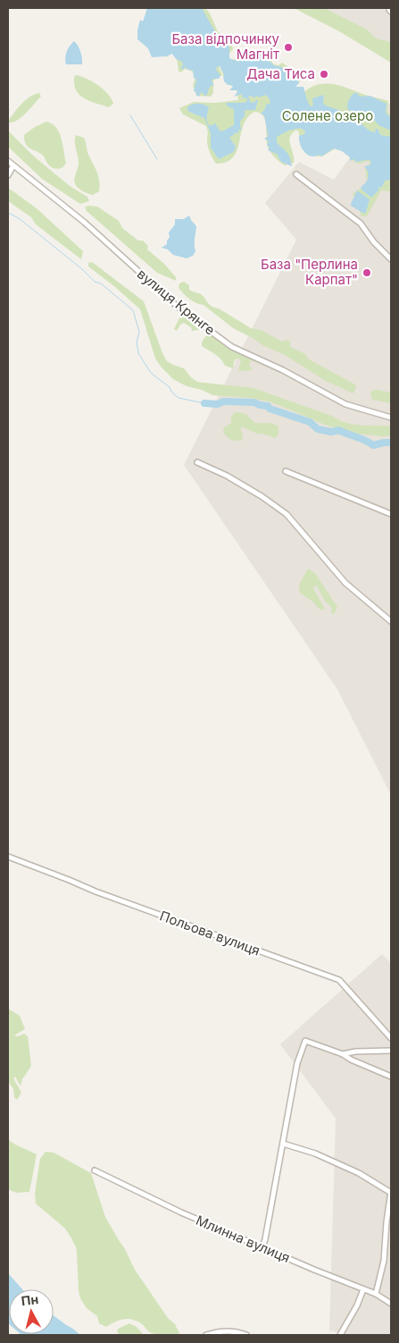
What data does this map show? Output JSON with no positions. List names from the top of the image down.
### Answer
{
  "streets": {
    "street": ["вулиця Крянге", "Польова вулиця", "Млинна вулиця"]
  },
  "parks": ["Солене озеро"],
  "places": ["База відпочинку Магніт", "Дача Тиса", "База \"Перлина Карпат\""],
  "north": "top"
}
